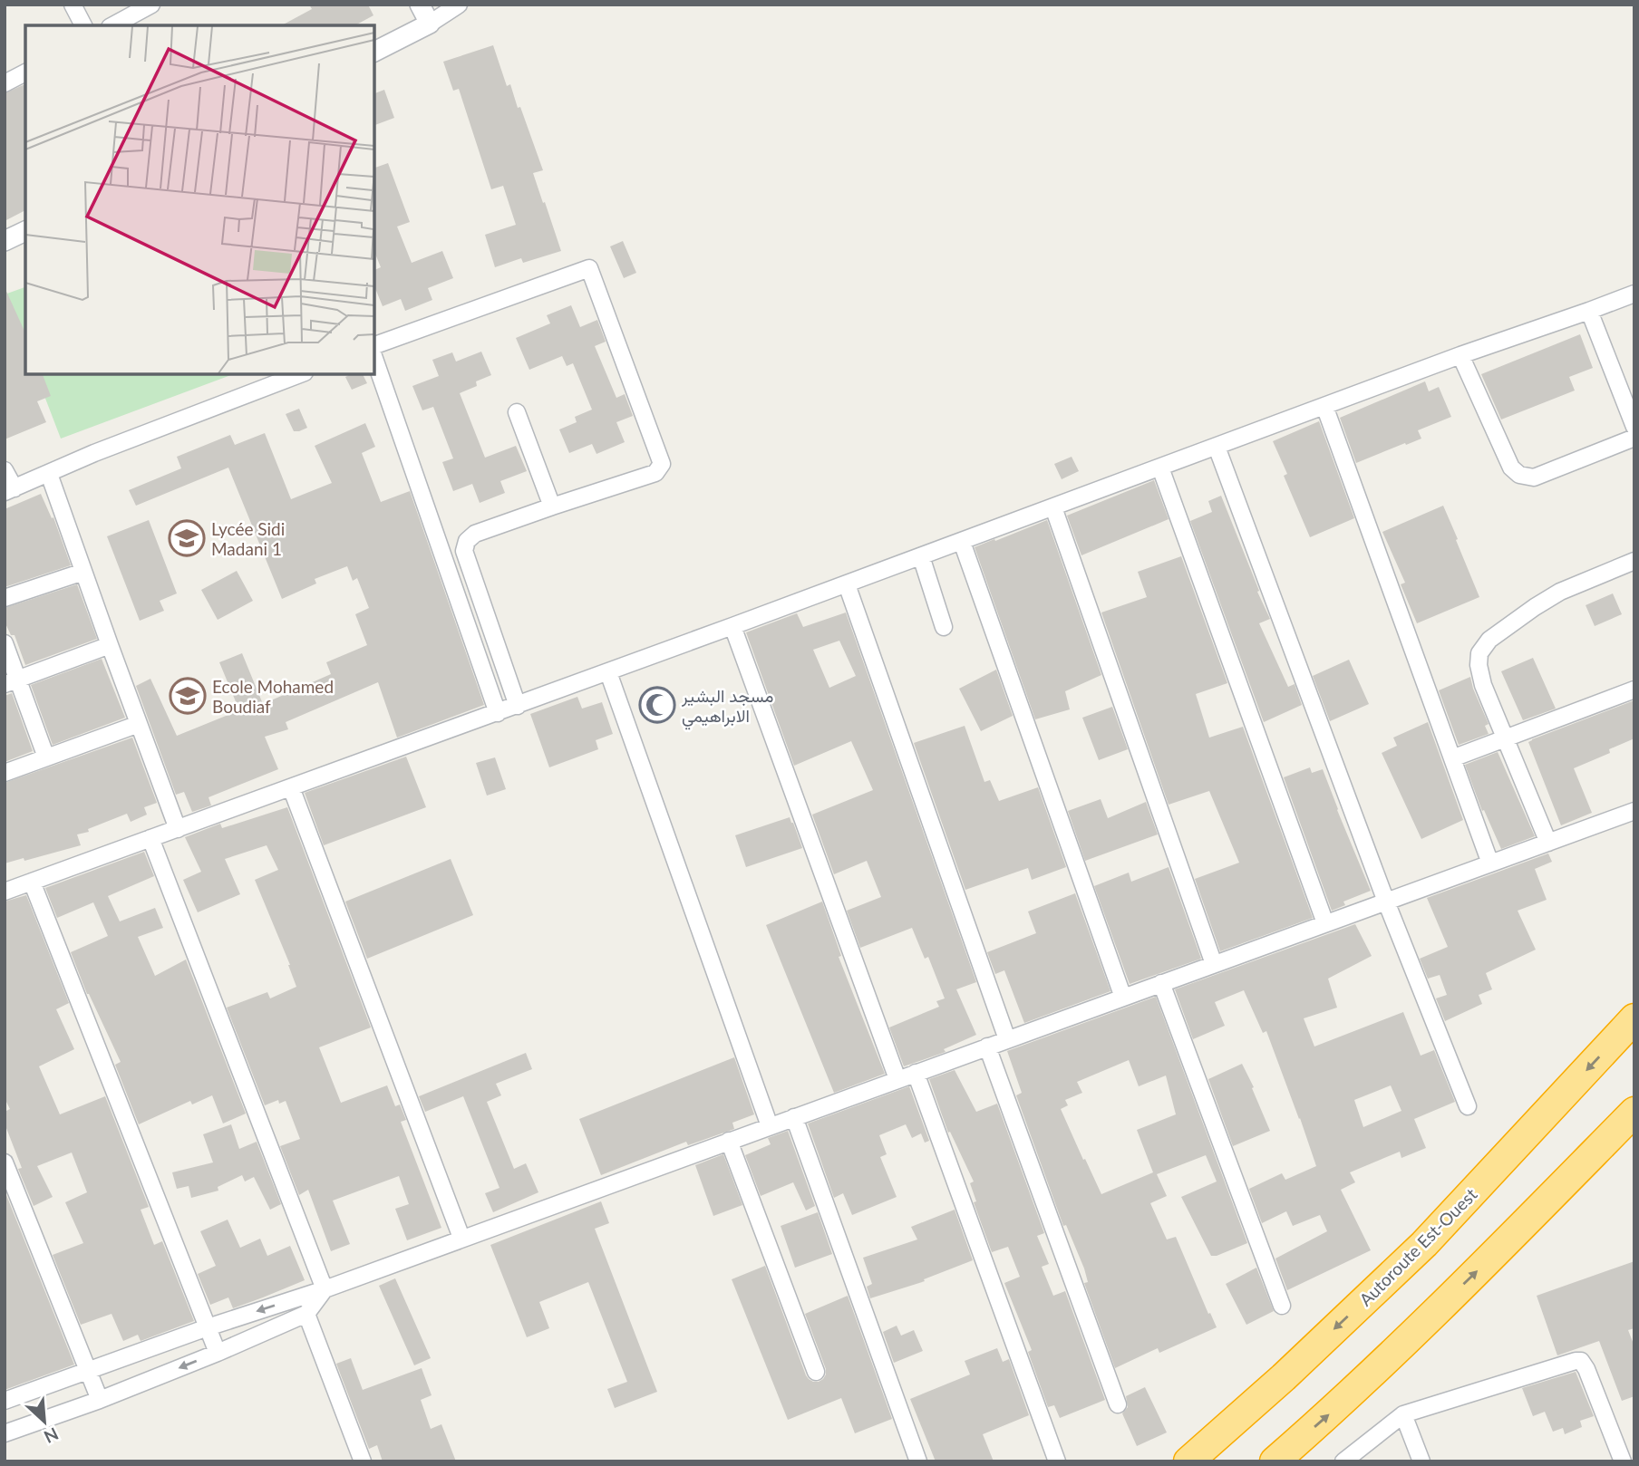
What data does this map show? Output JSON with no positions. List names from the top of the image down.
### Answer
{
  "streets": {
    "highway": ["Autoroute Est-Ouest"]
  },
  "places": {
    "school or university": ["Lycée Sidi Madani 1", "Ecole Mohamed Boudiaf"],
    "mosque": ["مسجد البشير الابراهيمي"]
  },
  "north": "bottom right"
}
